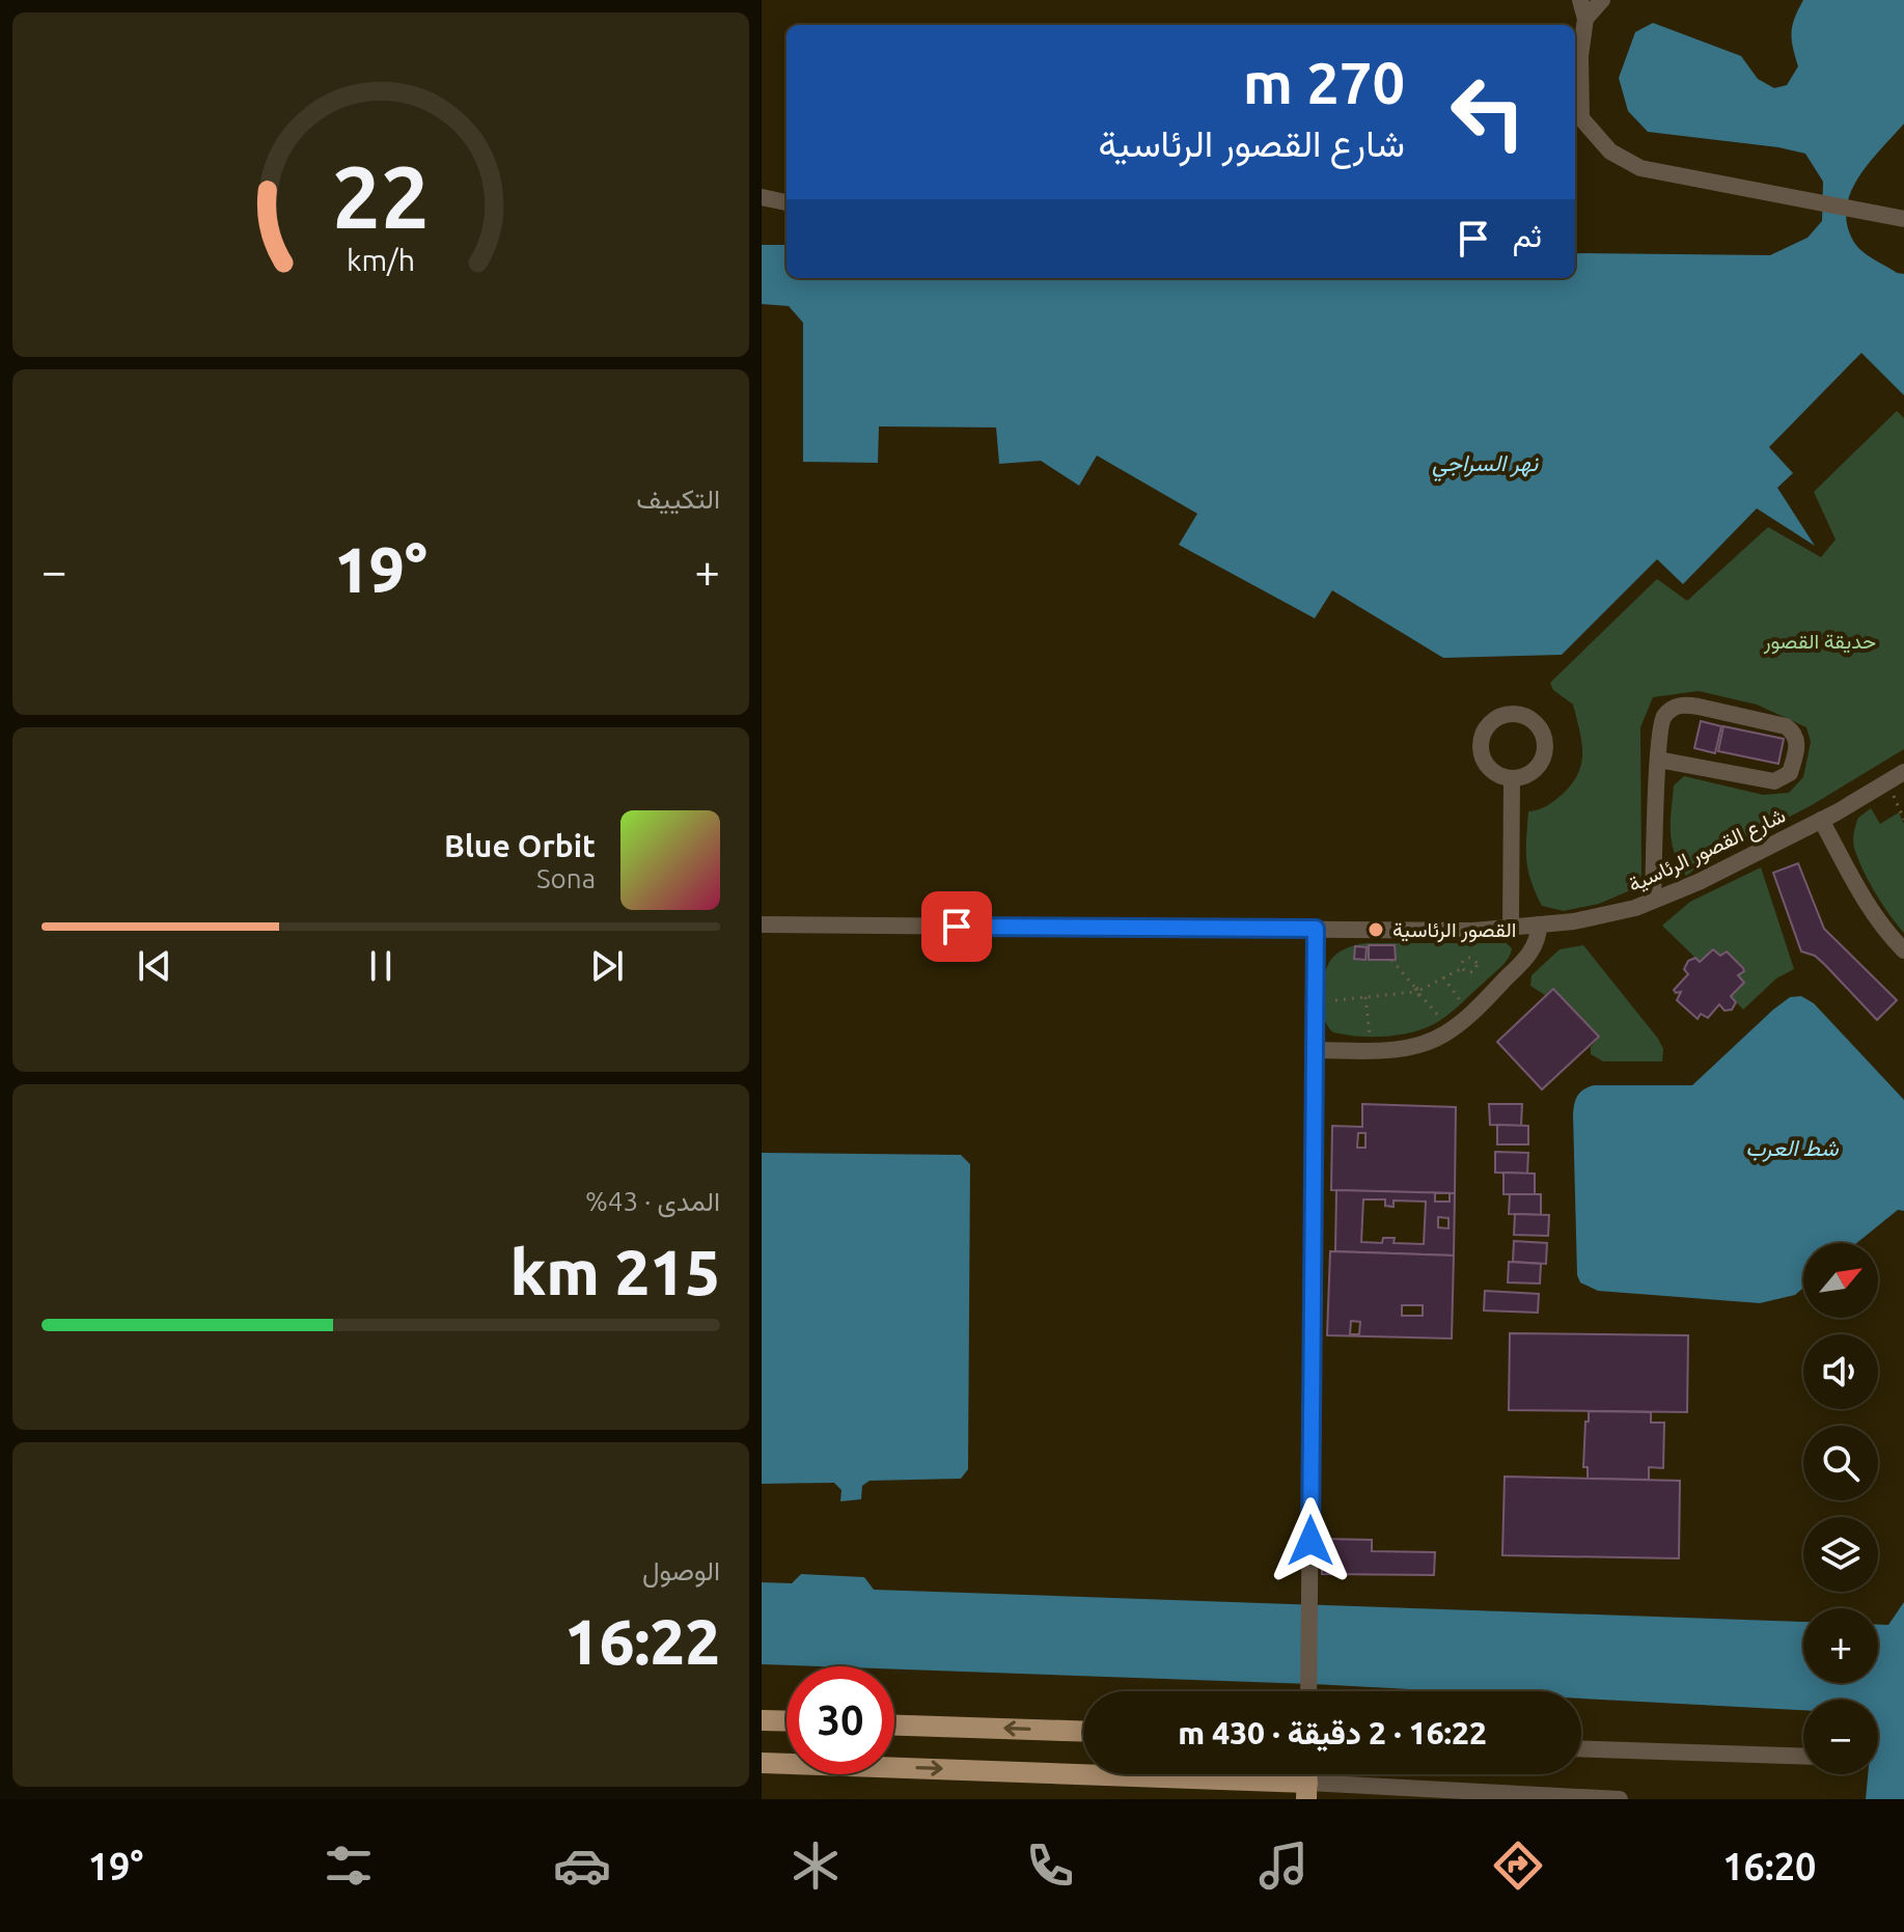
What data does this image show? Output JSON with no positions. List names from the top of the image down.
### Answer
{
  "streets": {
    "street": ["شارع القصور الرئاسية"]
  },
  "water": ["نهر السراجي", "شط العرب"],
  "parks": ["حديقة القصور"],
  "places": ["القصور الرئاسية"],
  "north": "top right",
  "page": {
    "turn": ["270 m", "شارع القصور الرئاسية"],
    "then": "ثم",
    "tile": [
      "التكييف",
      ["المدى · 43%", "215 km"],
      ["الوصول", "16:22"]
    ],
    "heat": ["−", "19°", "+"],
    "song": ["Blue Orbit", "Sona"],
    "map_buttons": ["+", "−"],
    "limit": "30",
    "trip": "16:22 · 2 دقيقة · 430 m",
    "tabs": ["16:20", "19°"],
    "gauge": ["22", "km/h"]
  }
}
